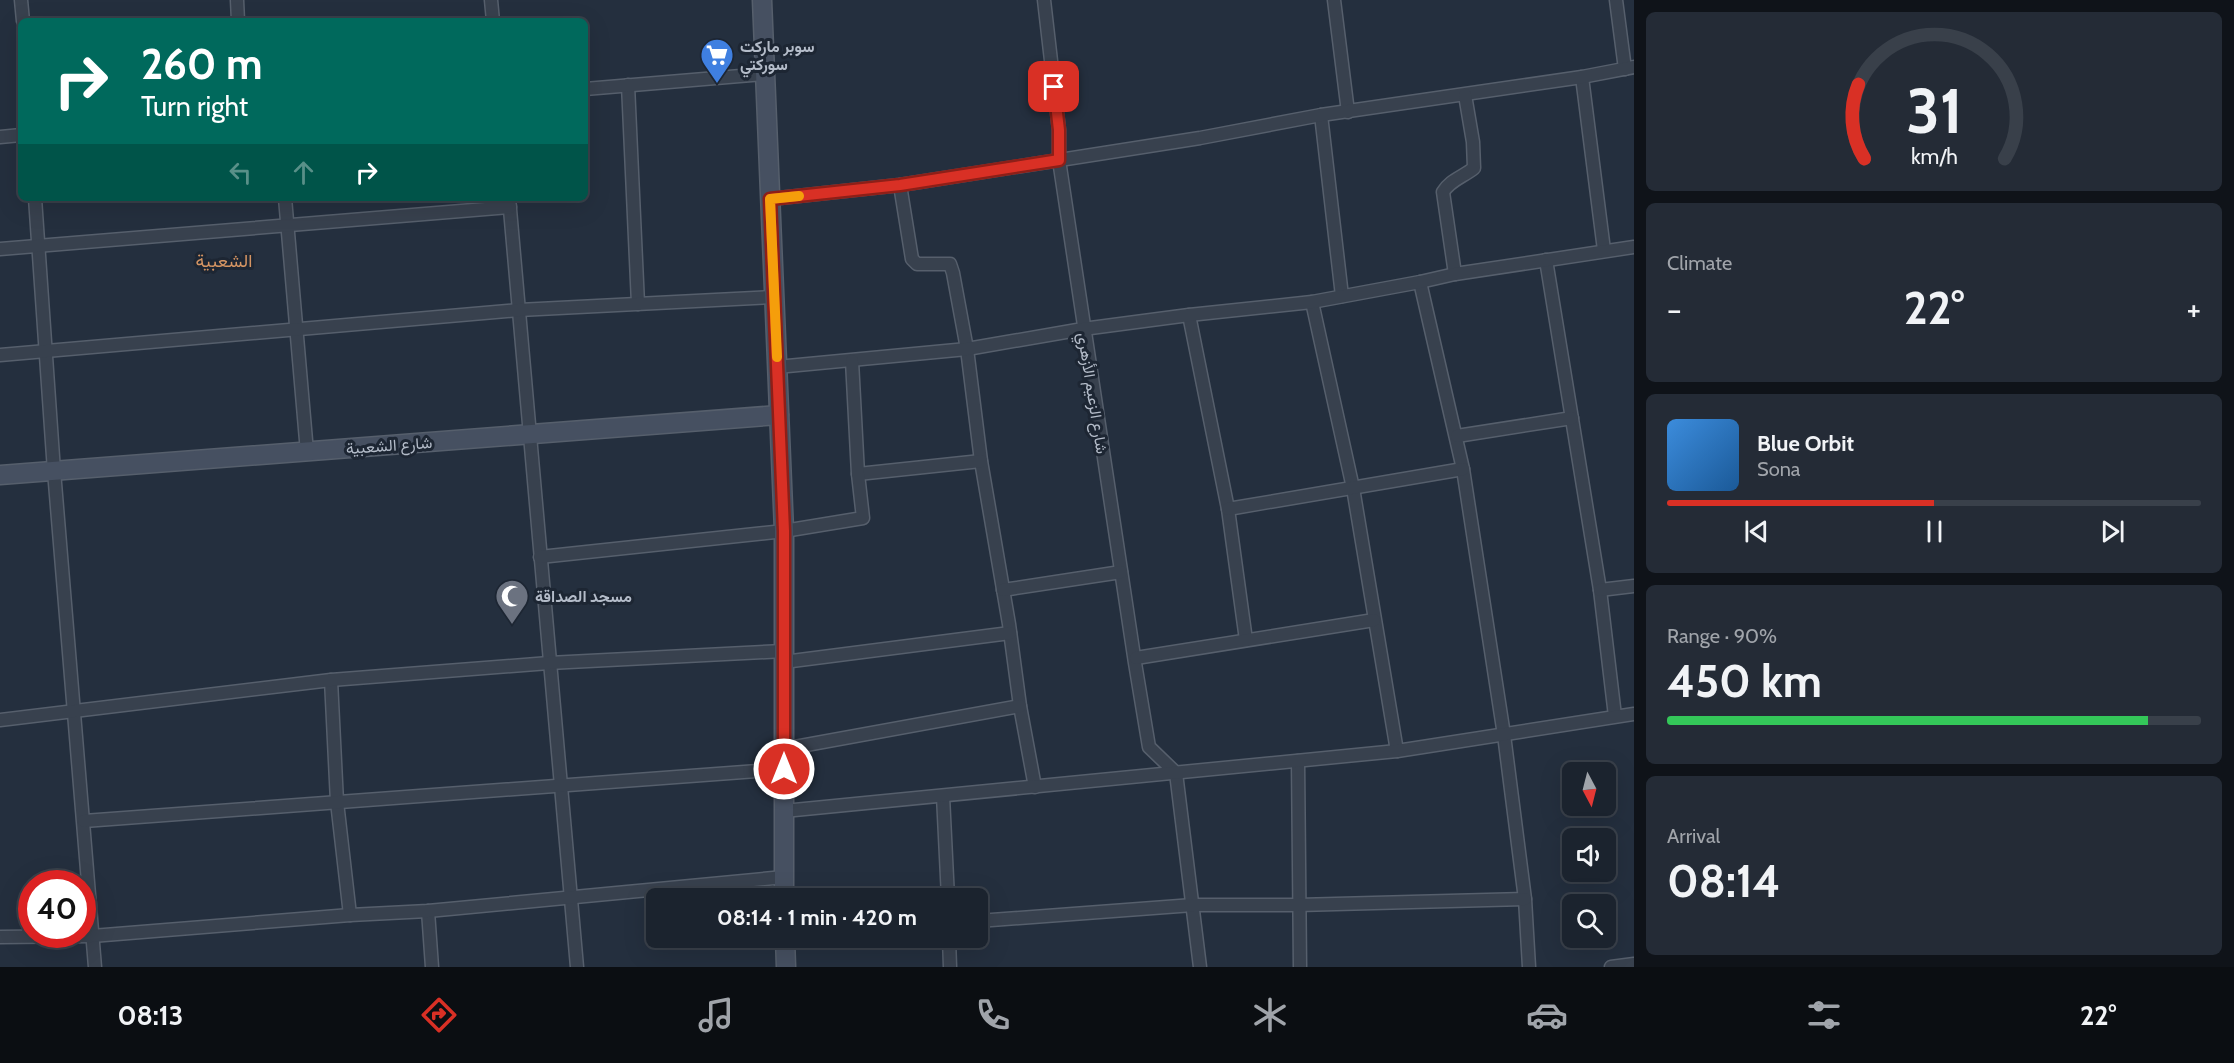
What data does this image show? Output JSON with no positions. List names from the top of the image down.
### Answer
{
  "streets": {
    "street": ["شارع الزعيم الأزهري", "شارع الشعبية"]
  },
  "districts": ["الشعبية"],
  "places": {
    "supermarket": ["سوبر ماركت سوركتي"],
    "mosque": ["مسجد الصداقة"]
  },
  "north": "bottom",
  "page": {
    "turn": ["260 m", "Turn right"],
    "tile": [
      "Climate",
      ["Range · 90%", "450 km"],
      ["Arrival", "08:14"]
    ],
    "heat": ["−", "22°", "+"],
    "song": ["Blue Orbit", "Sona"],
    "limit": "40",
    "trip": "08:14 · 1 min · 420 m",
    "tabs": ["08:13", "22°"],
    "gauge": ["31", "km/h"]
  }
}
